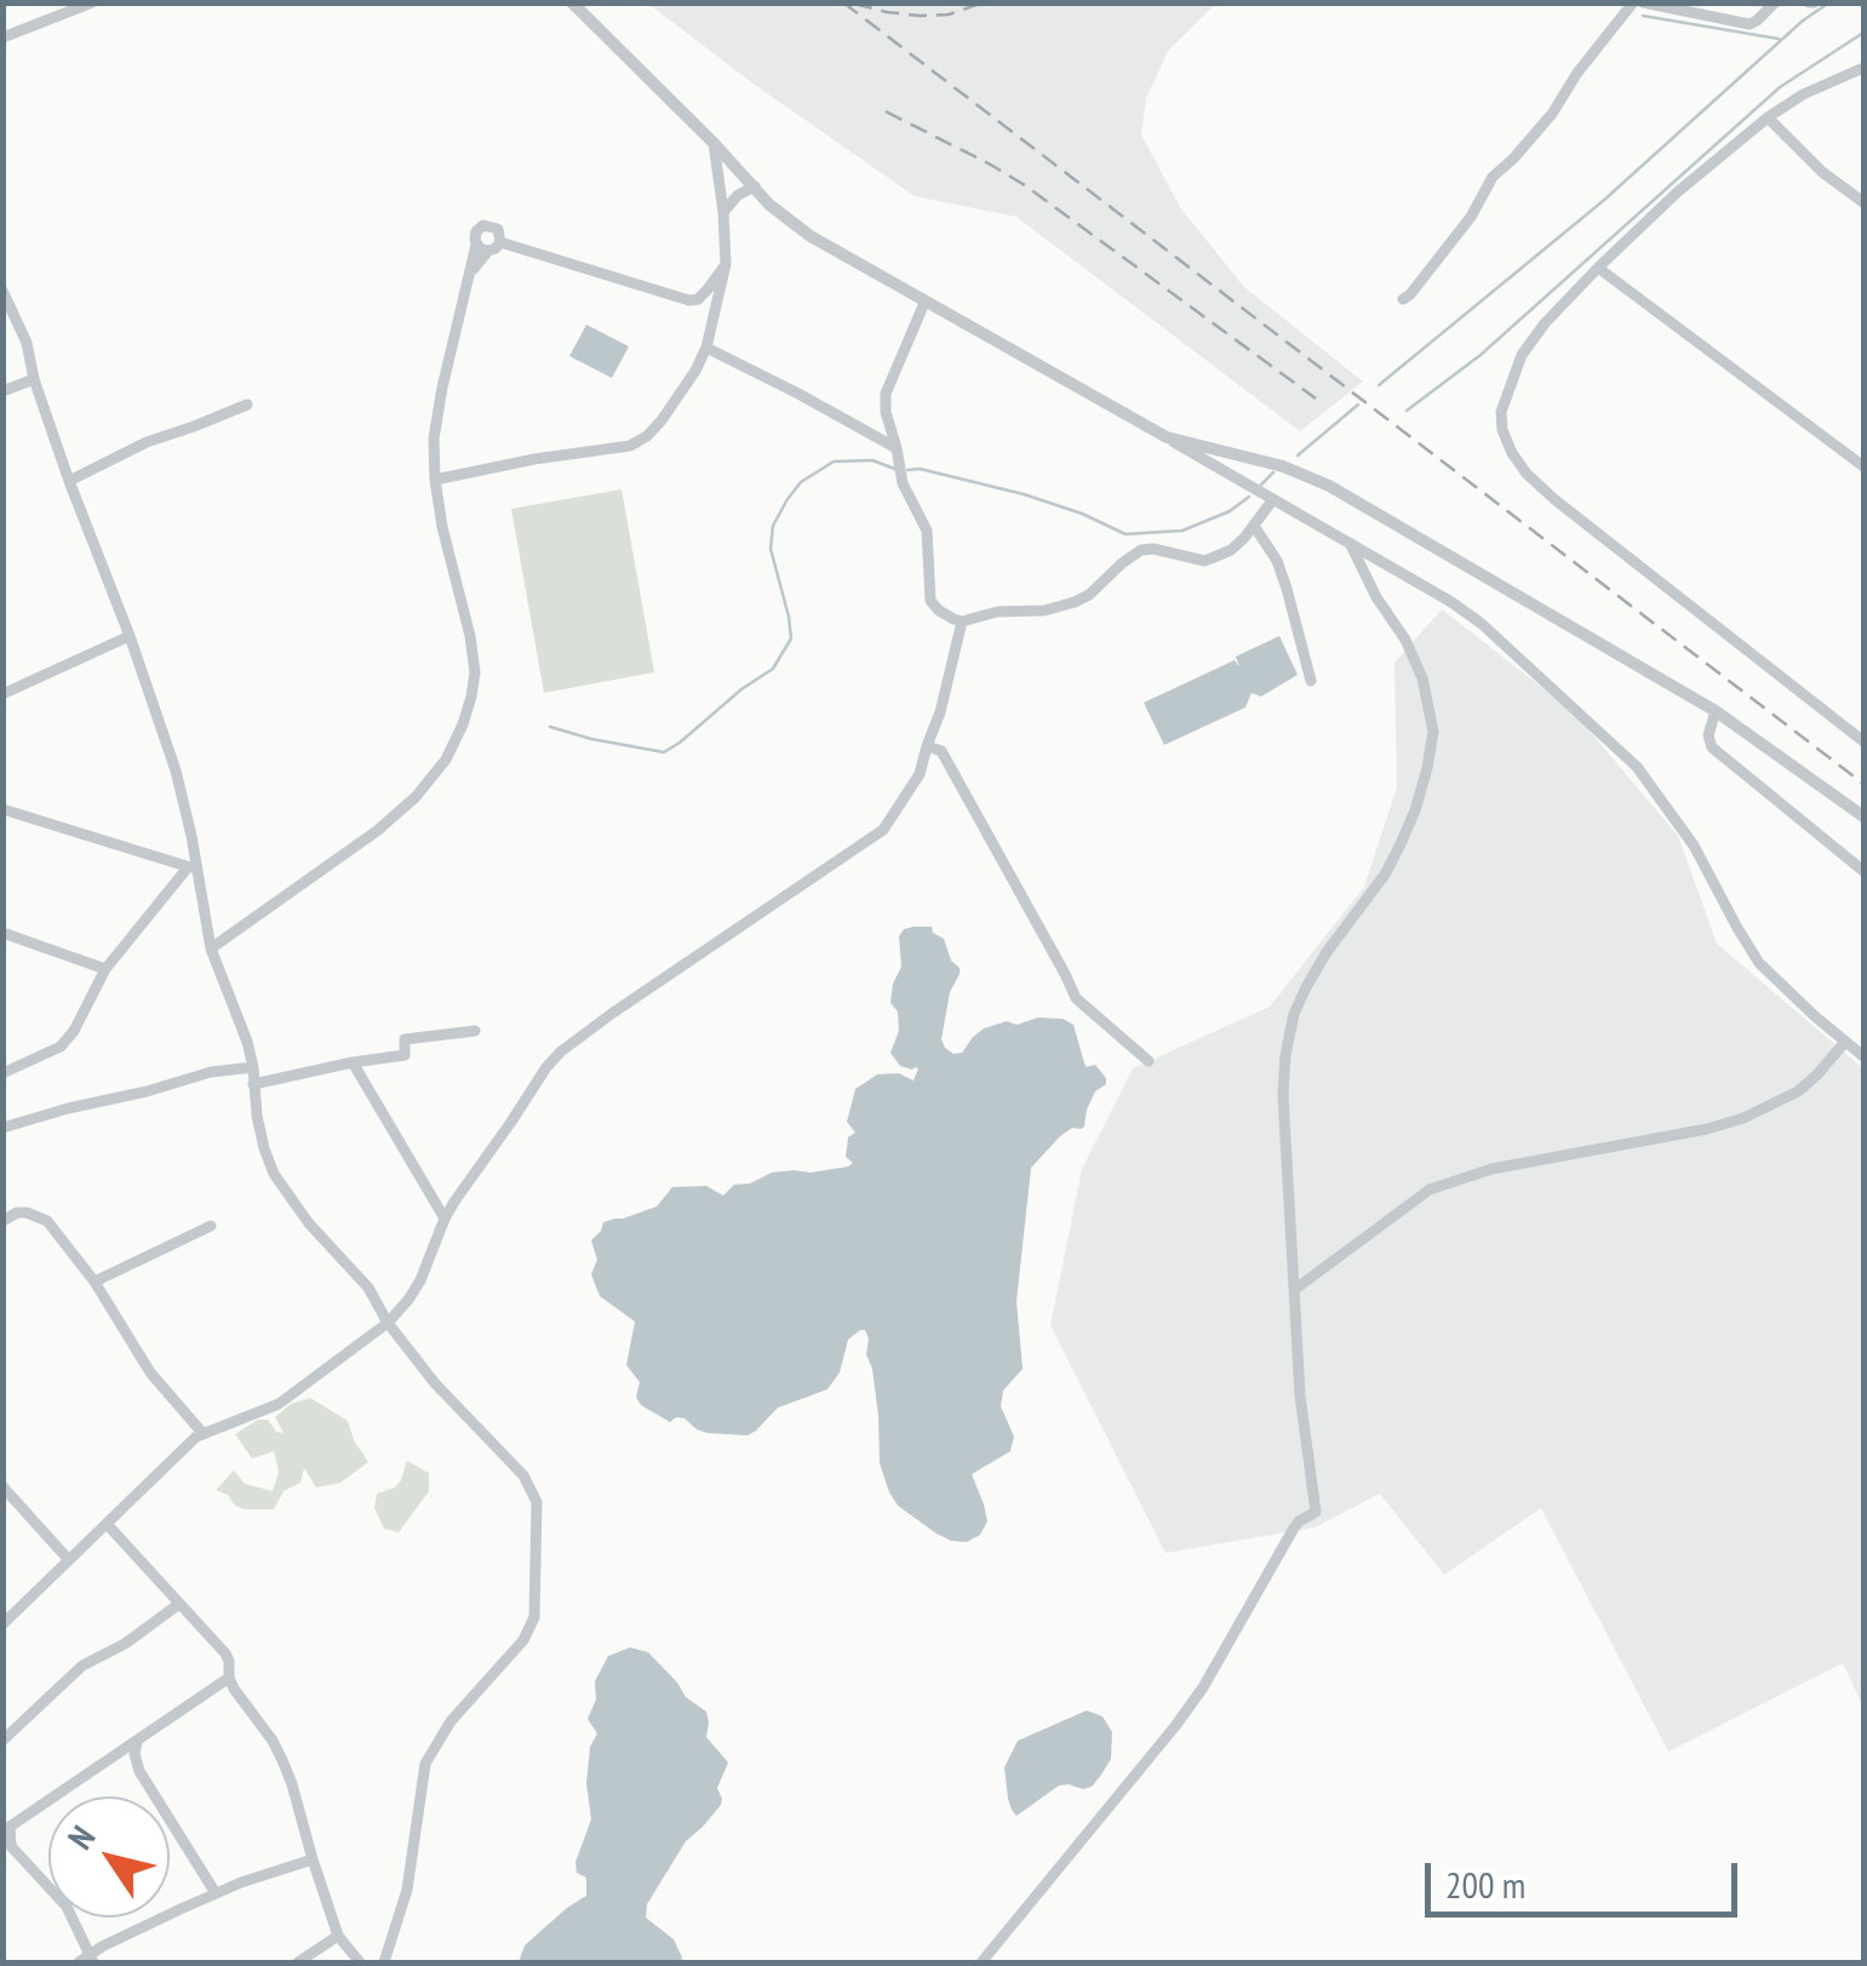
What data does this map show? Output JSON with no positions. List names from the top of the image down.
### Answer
{
  "scale_bar": "200 m",
  "north": "top left"
}
